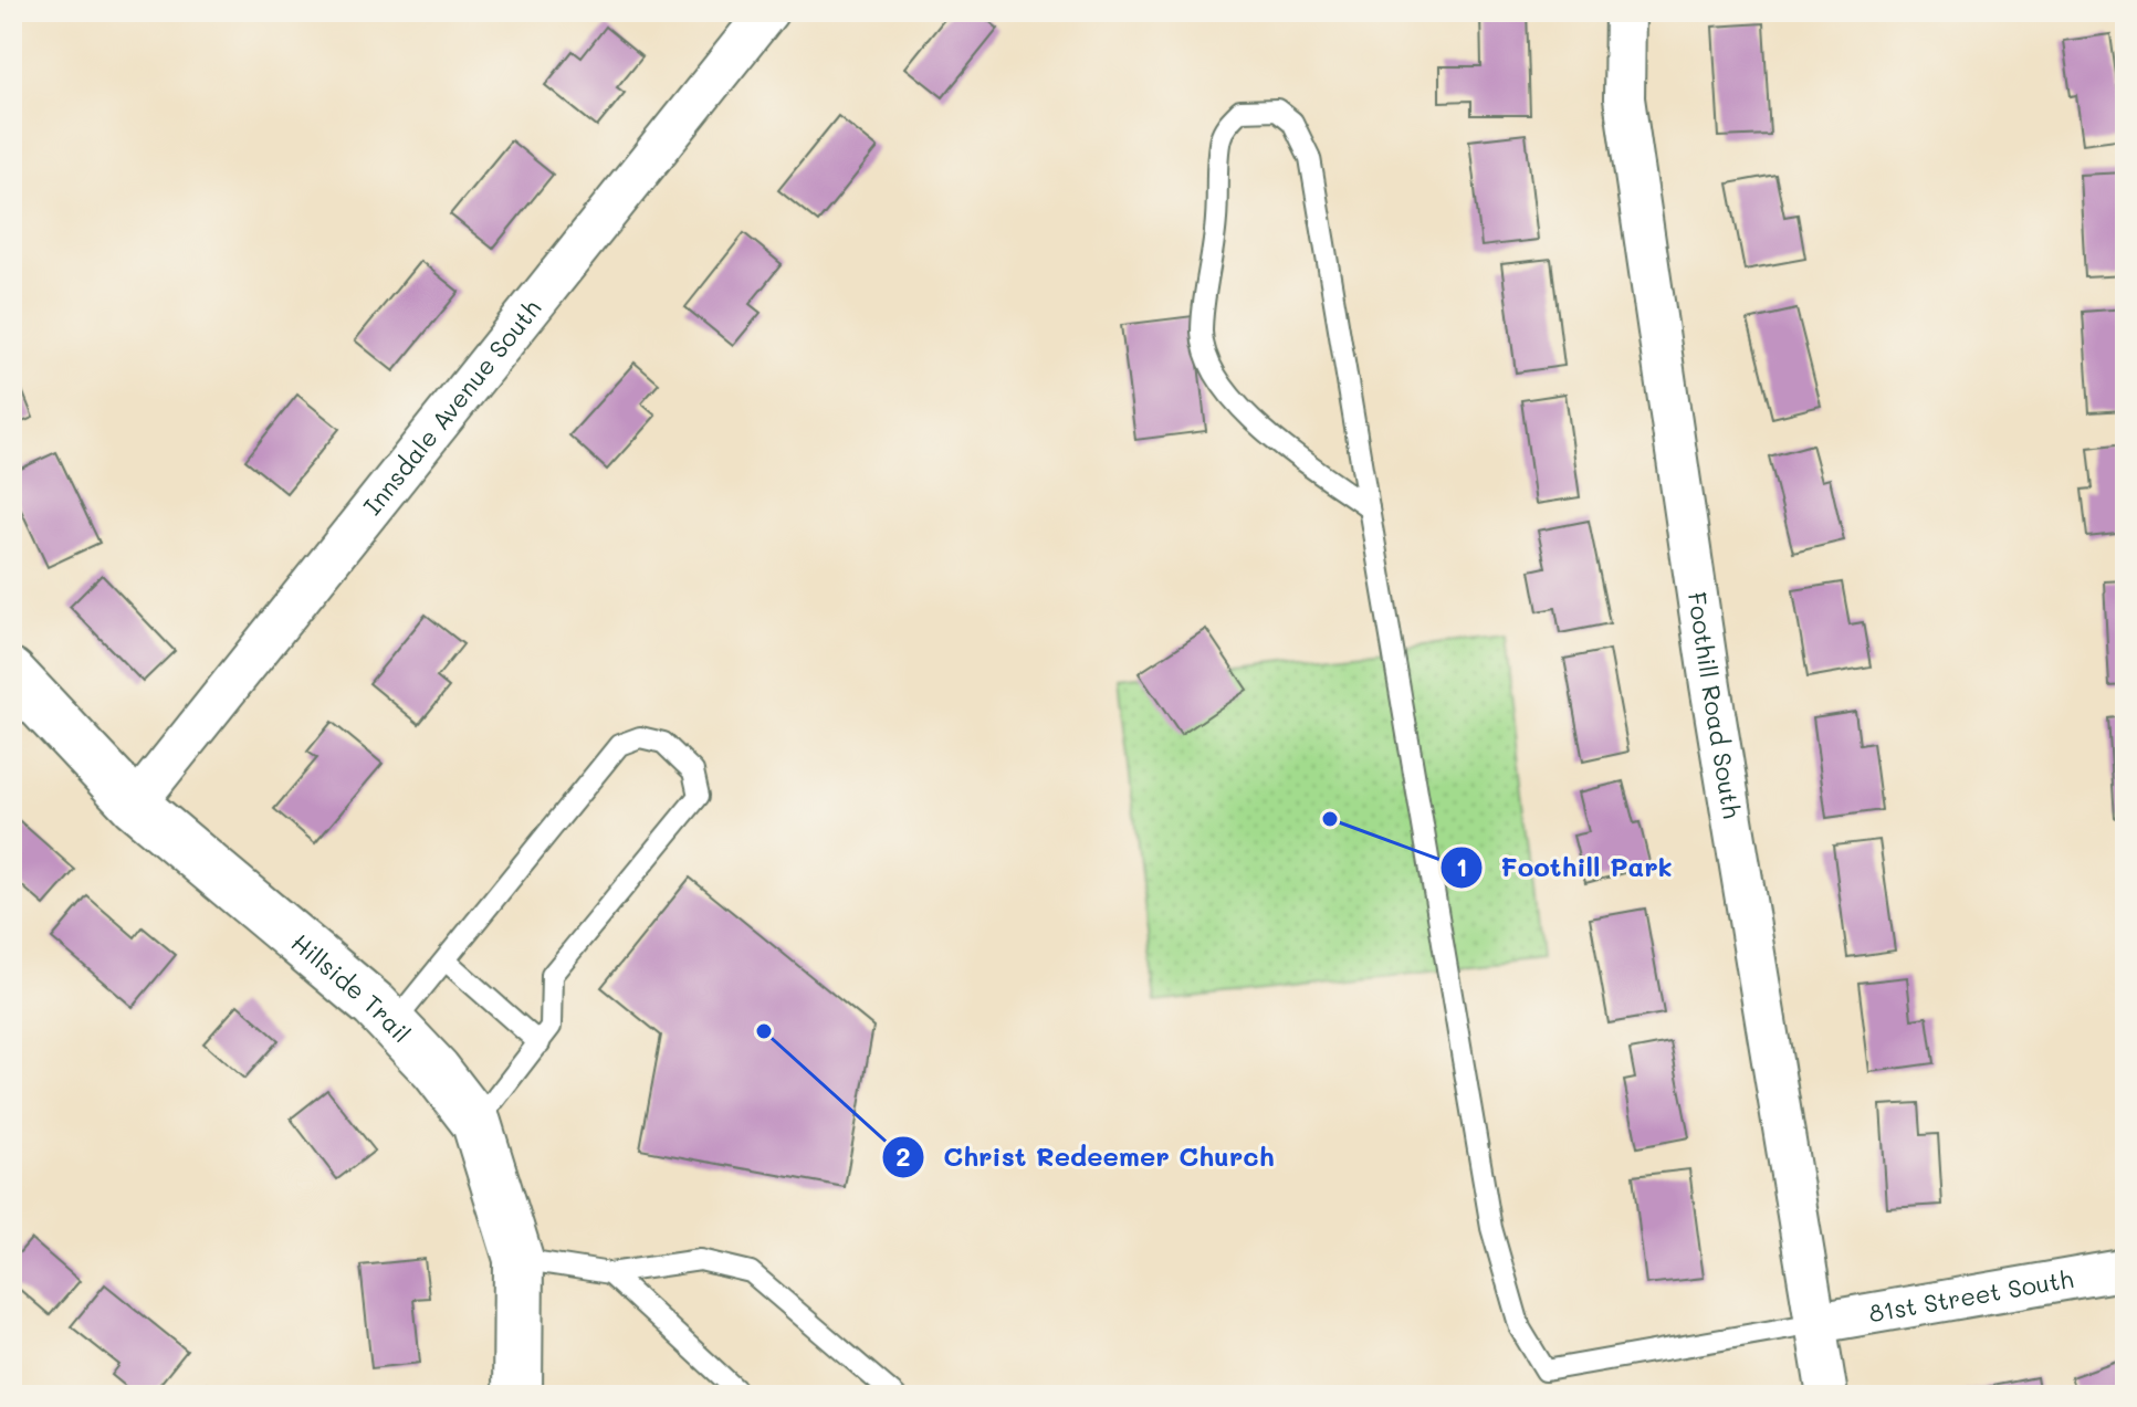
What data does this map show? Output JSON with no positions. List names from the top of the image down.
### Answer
{
  "streets": {
    "street": [
      "Innsdale Avenue South",
      "Foothill Road South",
      "Hillside Trail",
      "81st Street South"
    ]
  },
  "crossings": [
    ["Innsdale Avenue South", "Hillside Trail"],
    ["Foothill Road South", "81st Street South"]
  ],
  "places": ["Foothill Park", "Christ Redeemer Church"]
}
